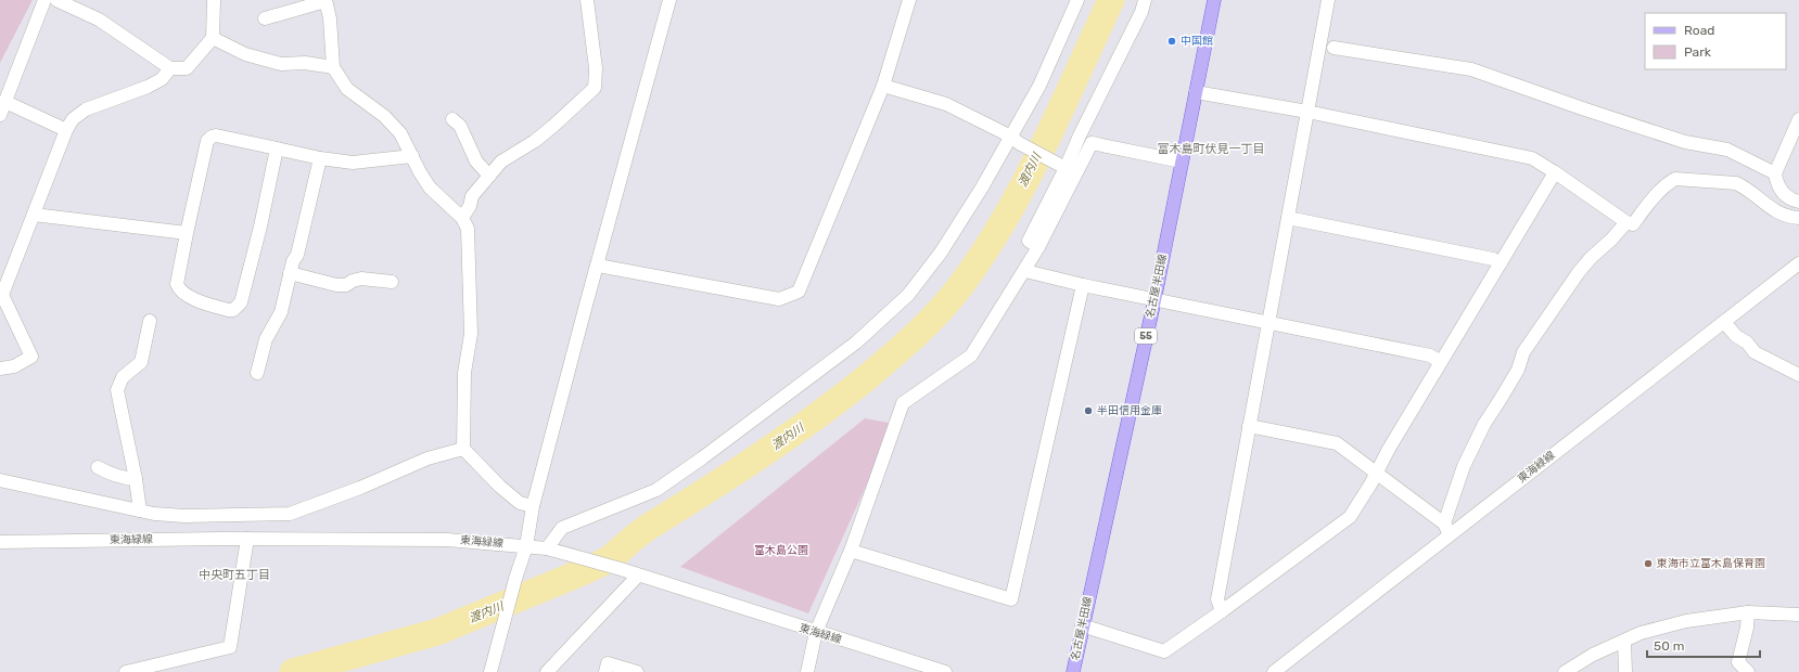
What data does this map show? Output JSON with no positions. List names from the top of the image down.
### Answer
{
  "streets": {
    "main road": ["名古屋半田線", "55"],
    "street": ["東海緑線"]
  },
  "districts": ["富木島町伏見一丁目", "中央町五丁目"],
  "water": ["渡内川"],
  "parks": ["富木島公園"],
  "places": ["中国館", "半田信用金庫", "東海市立富木島保育園"],
  "legend": ["Road", "Park"],
  "scale_bar": "50 m"
}
